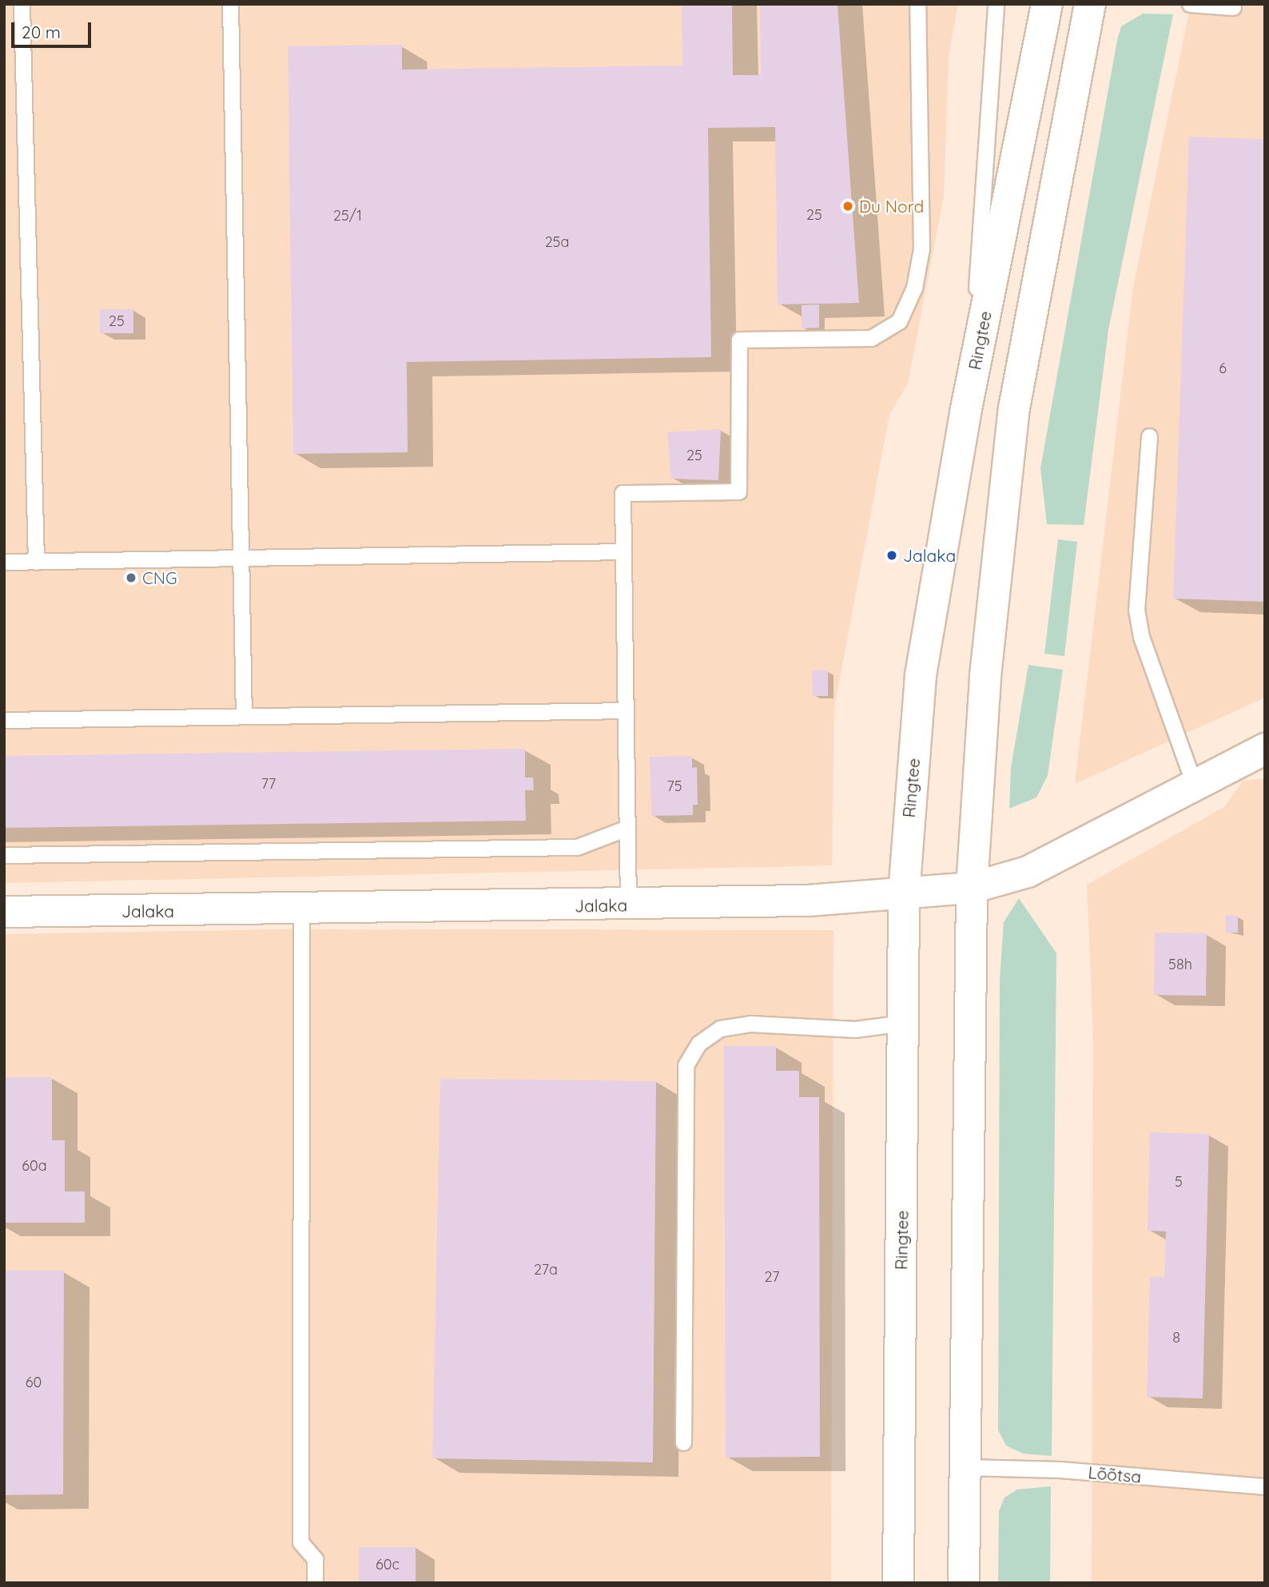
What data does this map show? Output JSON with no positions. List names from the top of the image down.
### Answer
{
  "streets": {
    "main road": ["Ringtee", "Jalaka"],
    "lane": ["Lõõtsa"]
  },
  "crossings": [
    ["Ringtee", "Jalaka"]
  ],
  "places": ["Du Nord", "Jalaka", "CNG"],
  "house_numbers": [
    "25",
    "25/1",
    "25a",
    "25",
    "6",
    "25",
    "77",
    "75",
    "58h",
    "60a",
    "5",
    "27a",
    "27",
    "8",
    "60",
    "60c"
  ],
  "scale_bar": "20 m"
}
